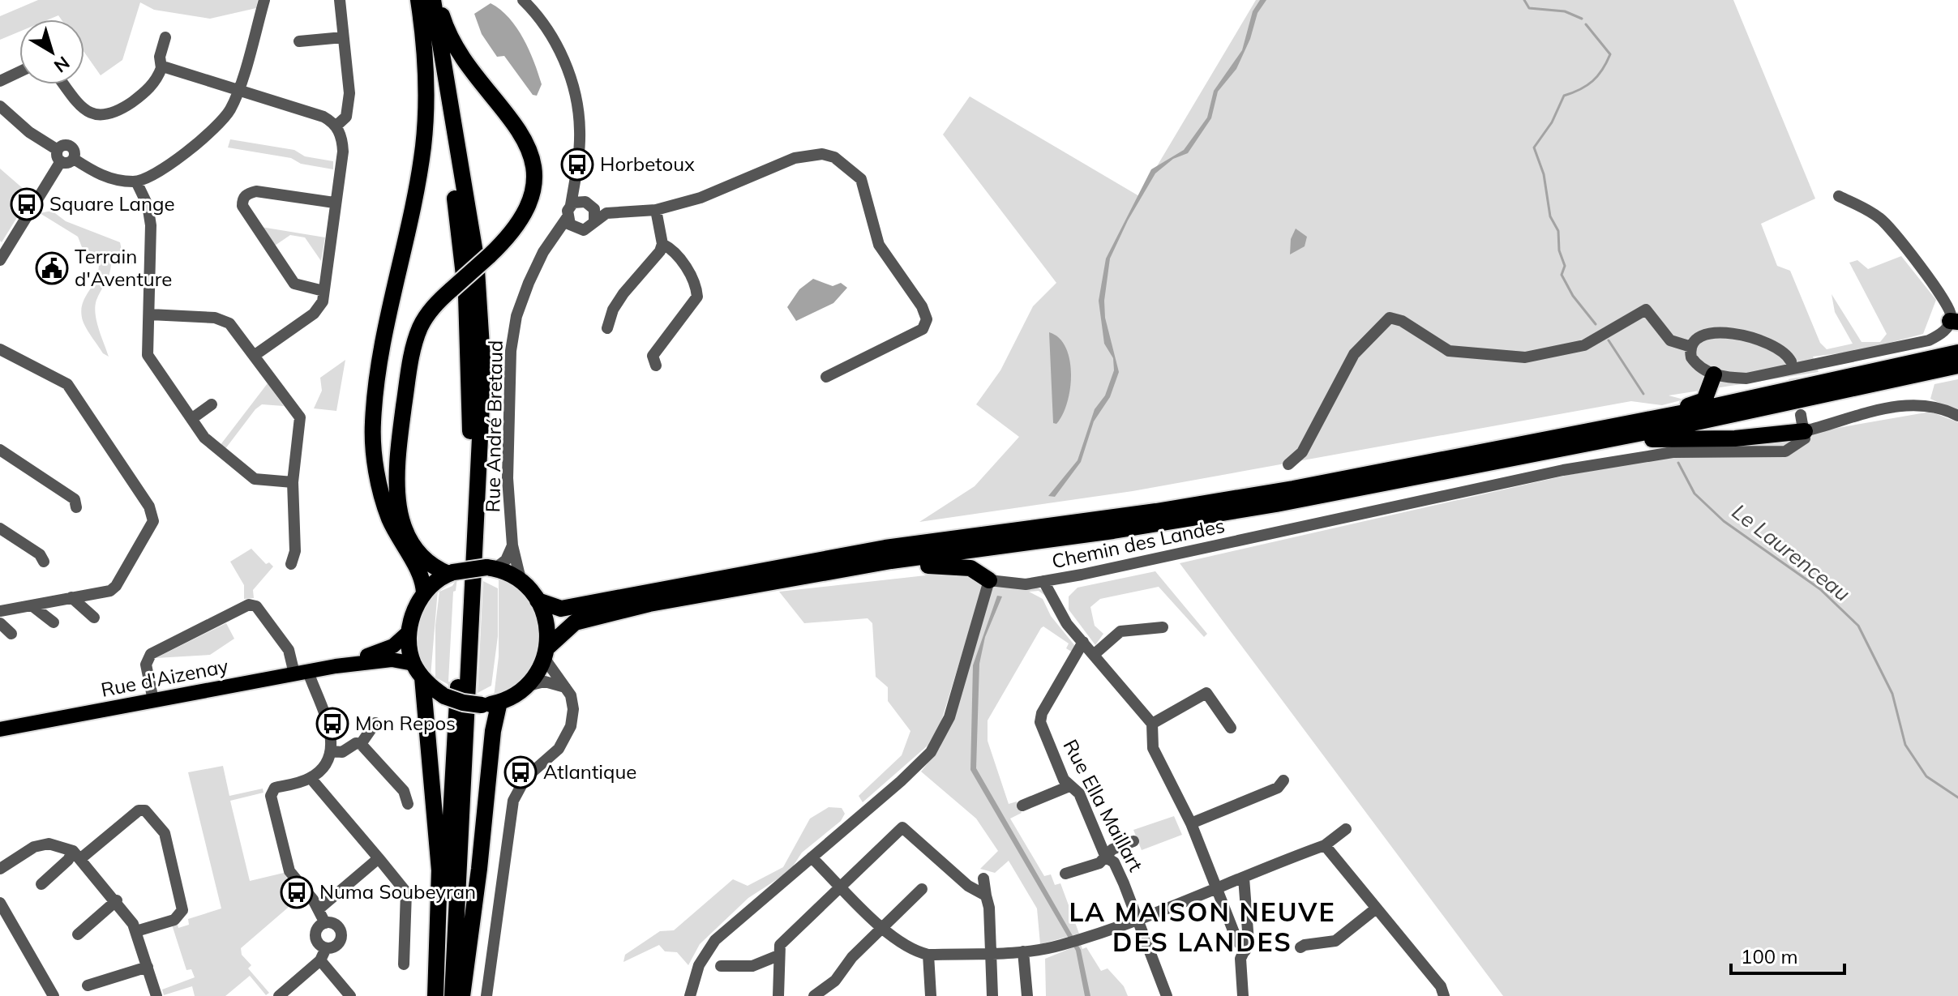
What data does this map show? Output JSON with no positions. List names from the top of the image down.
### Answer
{
  "streets": {
    "main road": ["Rue d'Aizenay"],
    "street": ["Rue André Bretaud", "Chemin des Landes", "Rue Ella Maillart"]
  },
  "crossings": [
    ["Rue André Bretaud", "Rue d'Aizenay"]
  ],
  "districts": ["LA MAISON NEUVE DES LANDES"],
  "water": ["Le Laurenceau"],
  "places": {
    "bus stop": [
      "Horbetoux",
      "Square Lange",
      "Mon Repos",
      "Atlantique",
      "Numa Soubeyran"
    ],
    "public building": ["Terrain d'Aventure"]
  },
  "scale_bar": "100 m",
  "north": "bottom right"
}
